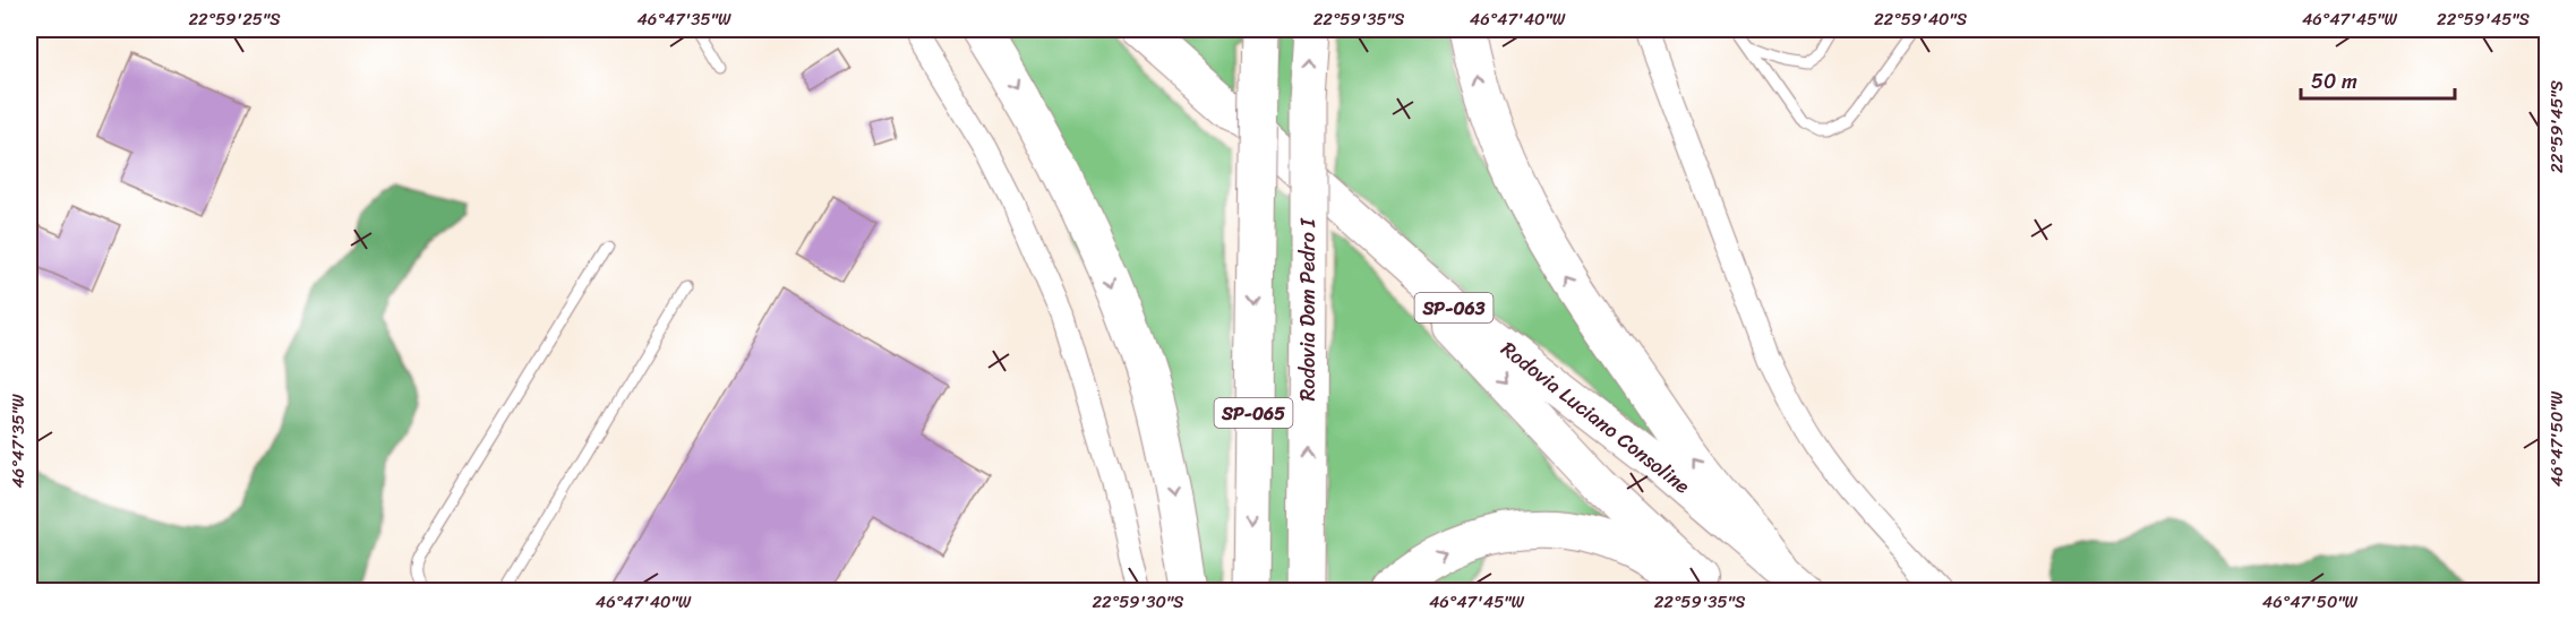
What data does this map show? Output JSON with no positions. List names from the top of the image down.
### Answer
{
  "streets": {
    "highway": [
      "SP-063",
      "Rodovia Dom Pedro I",
      "SP-065",
      "Rodovia Luciano Consoline"
    ]
  },
  "scale_bar": "50 m",
  "coordinates": [
    "22°59'25\"S",
    "46°47'35\"W",
    "22°59'35\"S",
    "46°47'40\"W",
    "22°59'40\"S",
    "46°47'45\"W",
    "22°59'45\"S",
    "46°47'50\"W",
    "22°59'30\"S"
  ]
}
